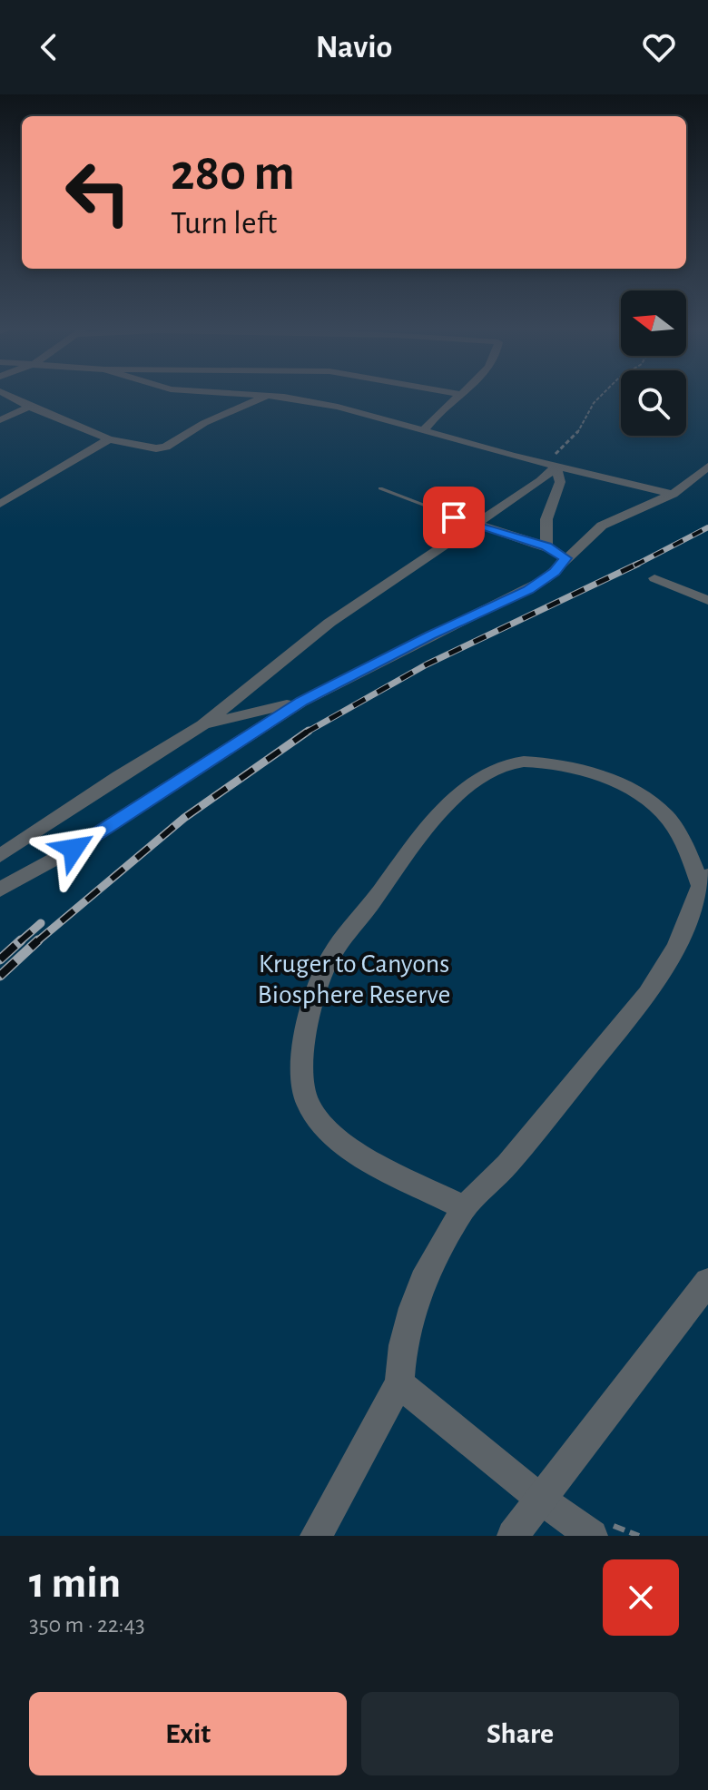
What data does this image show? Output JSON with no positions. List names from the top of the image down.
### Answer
{
  "parks": ["Kruger to Canyons Biosphere Reserve"],
  "north": "left",
  "page": {
    "header": "Navio",
    "turn": ["280 m", "Turn left"],
    "heading": ["1 min", "350 m · 22:43"],
    "buttons": ["Exit", "Share"]
  }
}
